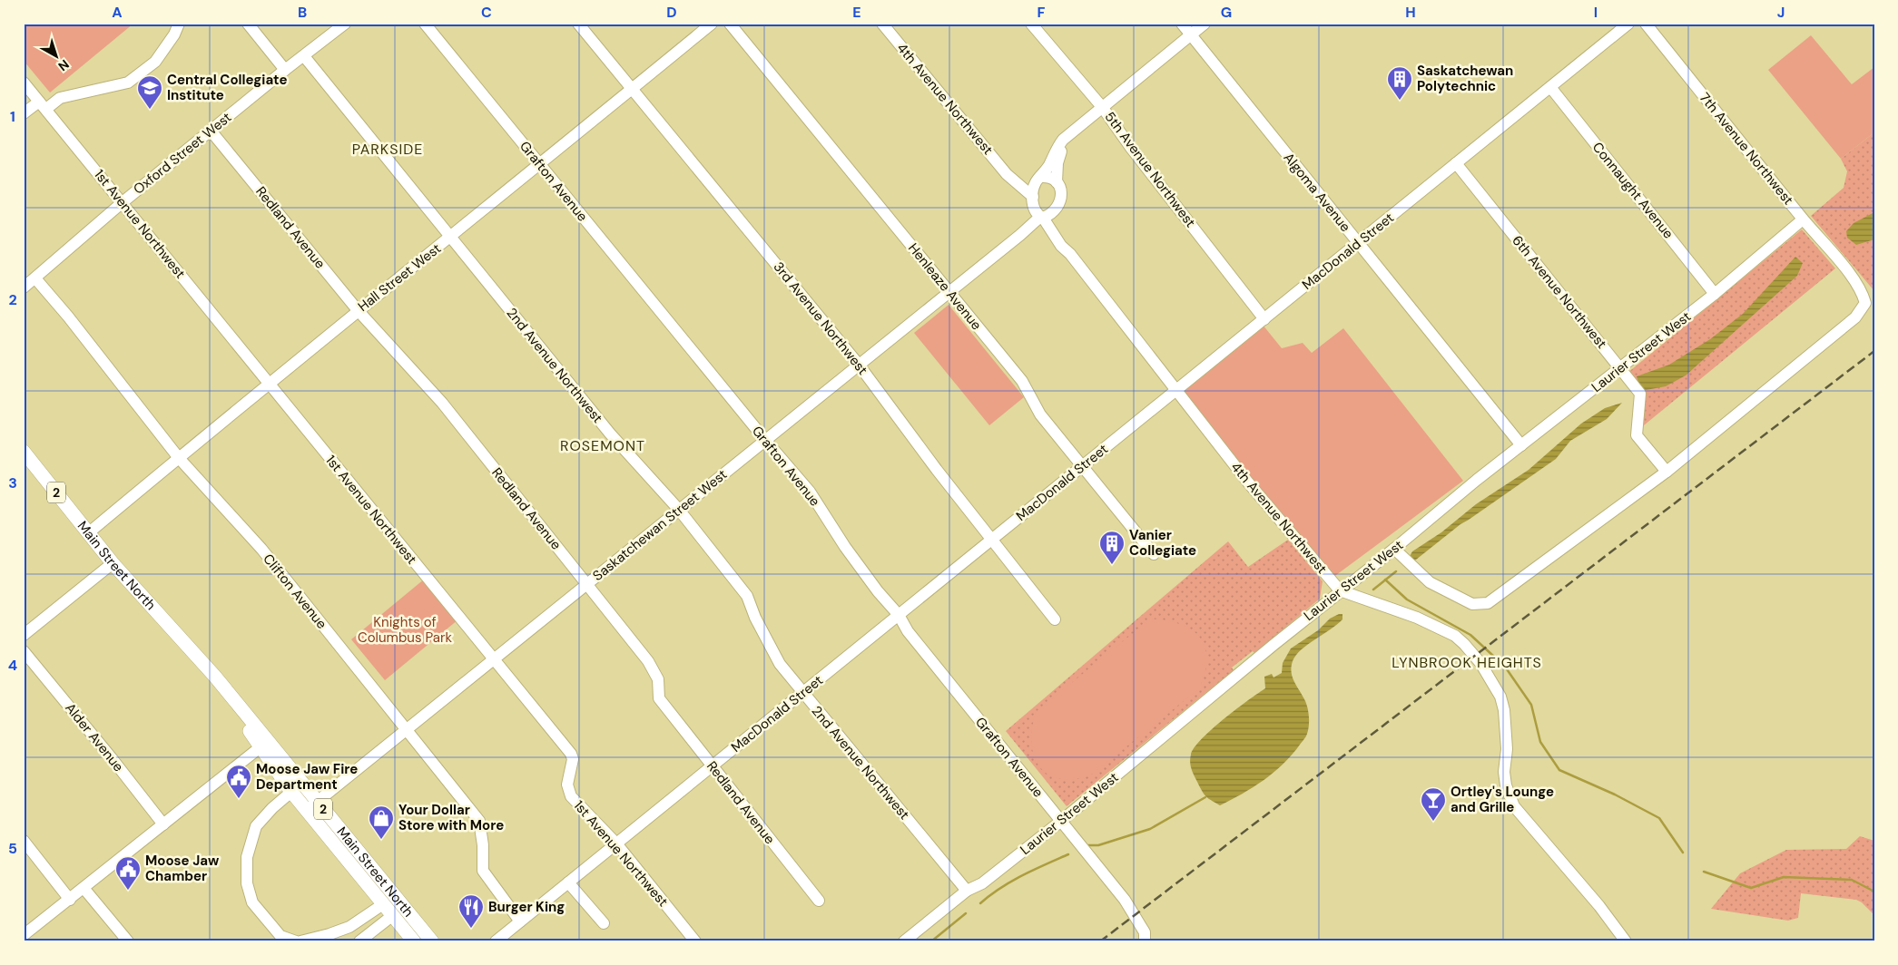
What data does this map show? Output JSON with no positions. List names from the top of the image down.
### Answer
{
  "streets": {
    "main road": ["2", "Main Street North"],
    "street": [
      "4th Avenue Northwest",
      "7th Avenue Northwest",
      "Oxford Street West",
      "5th Avenue Northwest",
      "Grafton Avenue",
      "Connaught Avenue",
      "Algoma Avenue",
      "1st Avenue Northwest",
      "Redland Avenue",
      "MacDonald Street",
      "Hall Street West",
      "Henleaze Avenue",
      "6th Avenue Northwest",
      "3rd Avenue Northwest",
      "Laurier Street West",
      "2nd Avenue Northwest",
      "Saskatchewan Street West",
      "Clifton Avenue",
      "Alder Avenue"
    ]
  },
  "crossings": [
    ["4th Avenue Northwest", "MacDonald Street"],
    ["4th Avenue Northwest", "Laurier Street West"],
    ["4th Avenue Northwest", "Saskatchewan Street West"],
    ["7th Avenue Northwest", "6th Avenue Northwest"],
    ["7th Avenue Northwest", "Laurier Street West"],
    ["Oxford Street West", "1st Avenue Northwest"],
    ["Oxford Street West", "Redland Avenue"],
    ["Oxford Street West", "2nd Avenue Northwest"],
    ["Oxford Street West", "Clifton Avenue"],
    ["5th Avenue Northwest", "MacDonald Street"],
    ["Grafton Avenue", "MacDonald Street"],
    ["Grafton Avenue", "Hall Street West"],
    ["Grafton Avenue", "Laurier Street West"],
    ["Grafton Avenue", "Saskatchewan Street West"],
    ["Connaught Avenue", "MacDonald Street"],
    ["Connaught Avenue", "Laurier Street West"],
    ["Algoma Avenue", "MacDonald Street"],
    ["Algoma Avenue", "Laurier Street West"],
    ["1st Avenue Northwest", "MacDonald Street"],
    ["1st Avenue Northwest", "Hall Street West"],
    ["1st Avenue Northwest", "Saskatchewan Street West"],
    ["Redland Avenue", "MacDonald Street"],
    ["Redland Avenue", "Hall Street West"],
    ["Redland Avenue", "Saskatchewan Street West"],
    ["MacDonald Street", "Henleaze Avenue"],
    ["MacDonald Street", "6th Avenue Northwest"],
    ["MacDonald Street", "3rd Avenue Northwest"],
    ["MacDonald Street", "2nd Avenue Northwest"],
    ["MacDonald Street", "Clifton Avenue"],
    ["Hall Street West", "3rd Avenue Northwest"],
    ["Hall Street West", "2nd Avenue Northwest"],
    ["Hall Street West", "Main Street North"],
    ["Hall Street West", "Clifton Avenue"],
    ["Henleaze Avenue", "Saskatchewan Street West"],
    ["6th Avenue Northwest", "Laurier Street West"],
    ["3rd Avenue Northwest", "Saskatchewan Street West"],
    ["Laurier Street West", "2nd Avenue Northwest"],
    ["2nd Avenue Northwest", "Saskatchewan Street West"],
    ["Saskatchewan Street West", "Main Street North"],
    ["Saskatchewan Street West", "Clifton Avenue"]
  ],
  "districts": ["PARKSIDE", "ROSEMONT", "LYNBROOK HEIGHTS"],
  "parks": ["Knights of Columbus Park"],
  "places": {
    "building": ["Saskatchewan Polytechnic", "Vanier Collegiate"],
    "school or university": ["Central Collegiate Institute"],
    "public building": ["Moose Jaw Fire Department", "Moose Jaw Chamber"],
    "bar": ["Ortley's Lounge and Grille"],
    "shop": ["Your Dollar Store with More"],
    "restaurant": ["Burger King"]
  },
  "north": "bottom right",
  "grid": {
    "columns": [
      "A",
      "B",
      "C",
      "D",
      "E",
      "F",
      "G",
      "H",
      "I",
      "J"
    ],
    "rows": [
      "1",
      "2",
      "3",
      "4",
      "5"
    ]
  }
}
